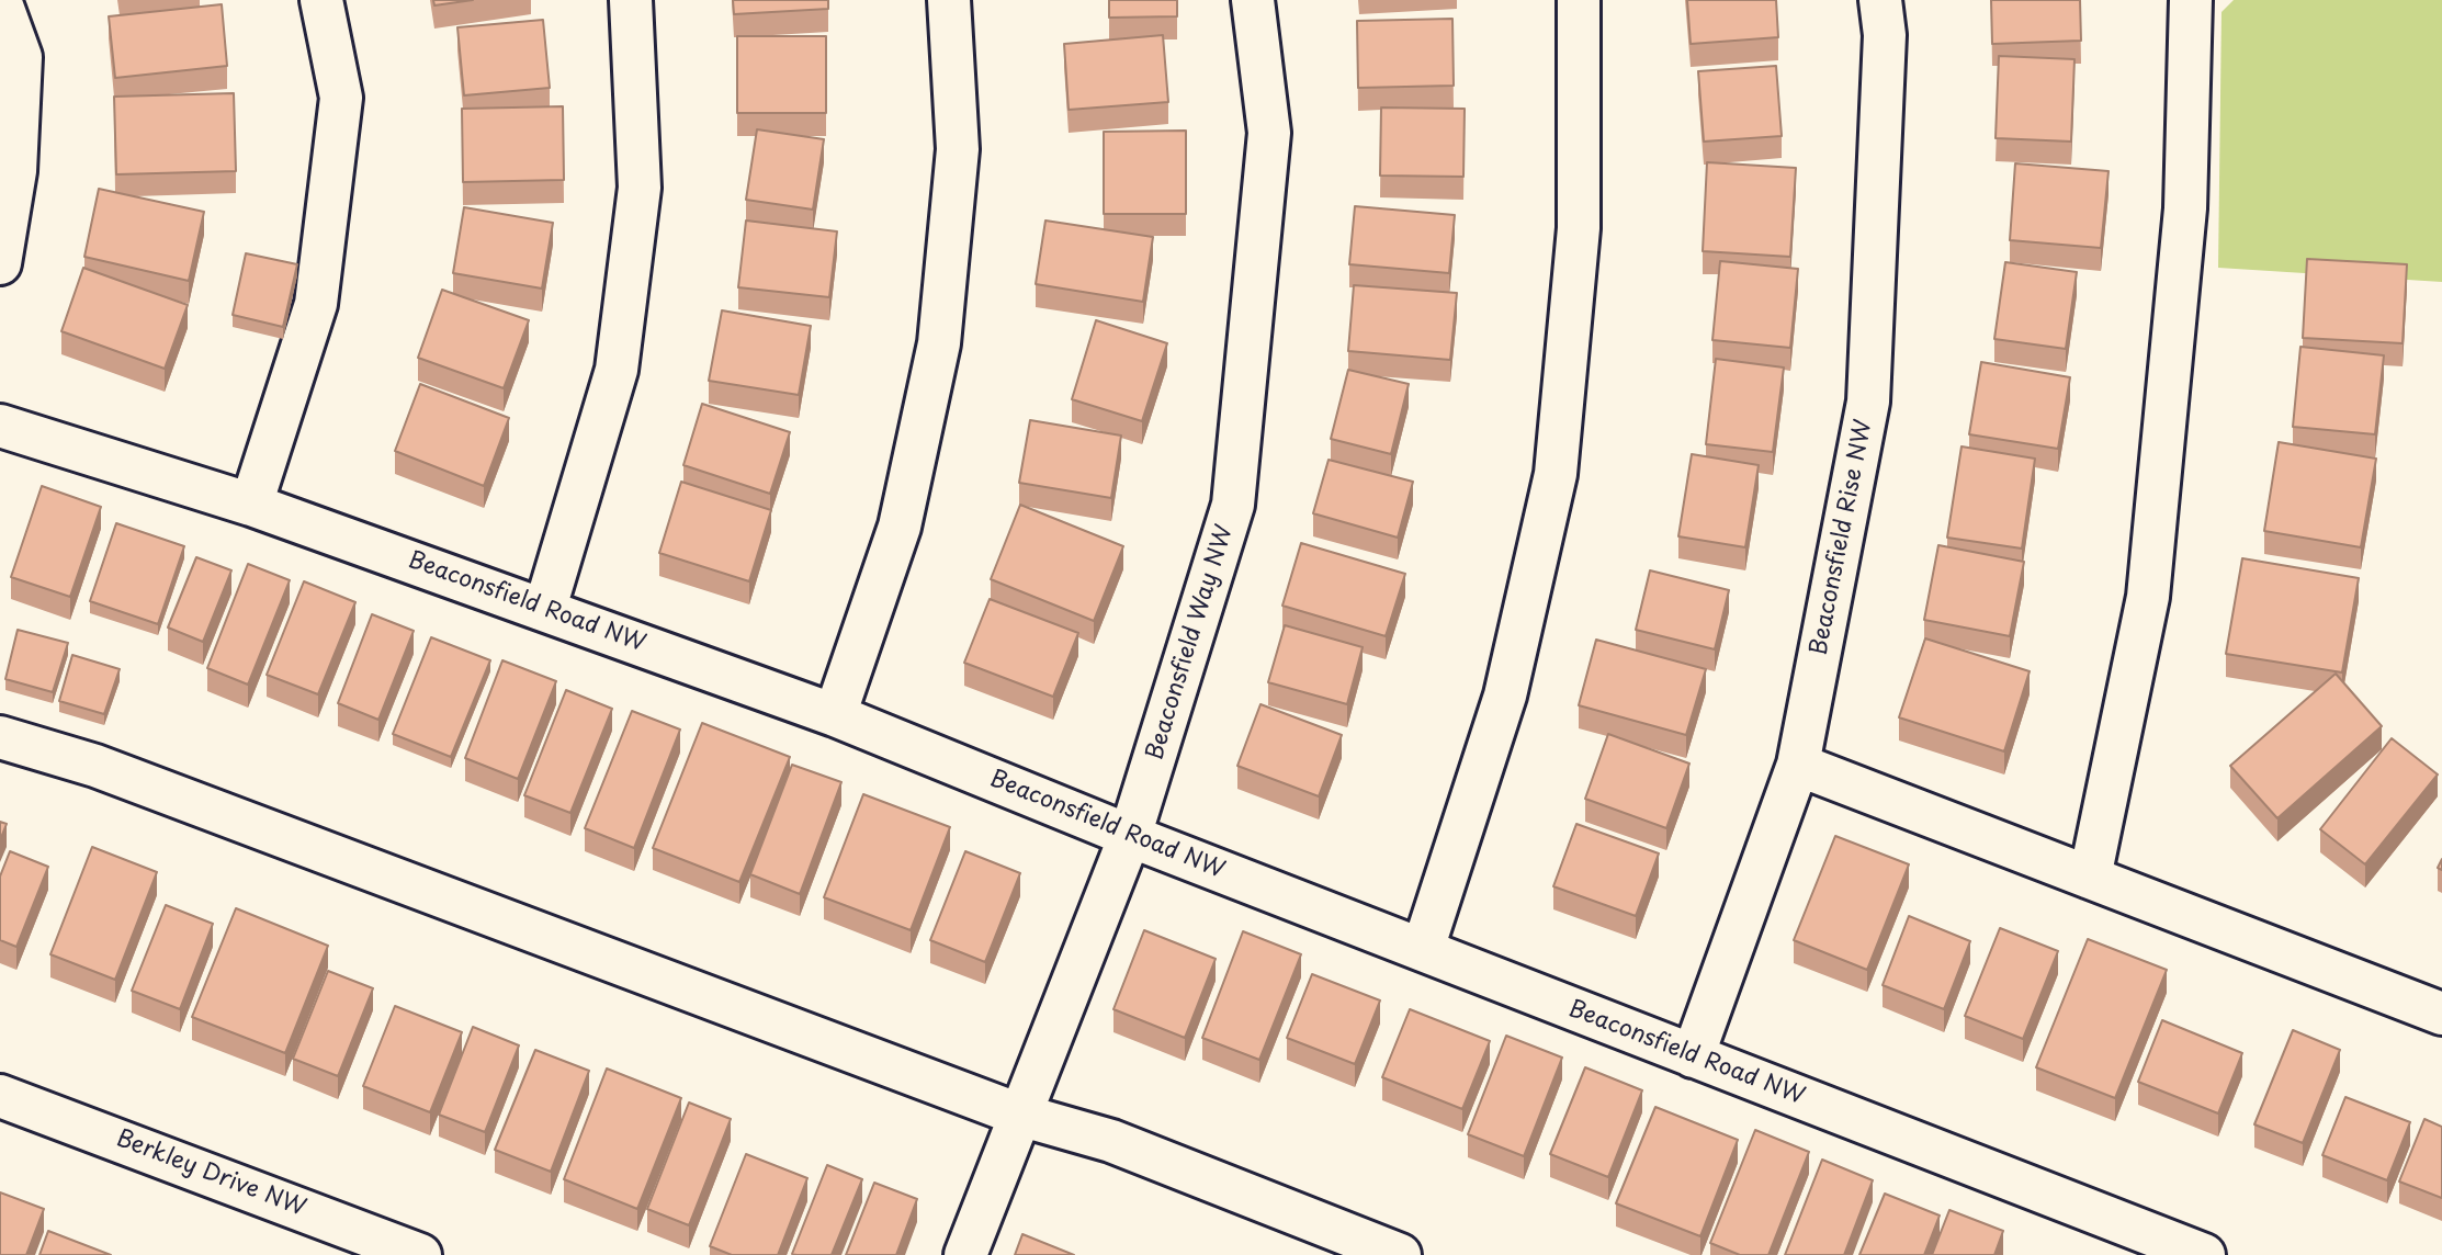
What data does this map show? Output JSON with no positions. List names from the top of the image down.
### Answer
{
  "streets": {
    "street": [
      "Beaconsfield Rise NW",
      "Beaconsfield Road NW",
      "Beaconsfield Way NW",
      "Berkley Drive NW"
    ]
  },
  "crossings": [
    ["Beaconsfield Rise NW", "Beaconsfield Road NW"],
    ["Beaconsfield Road NW", "Beaconsfield Way NW"]
  ]
}
